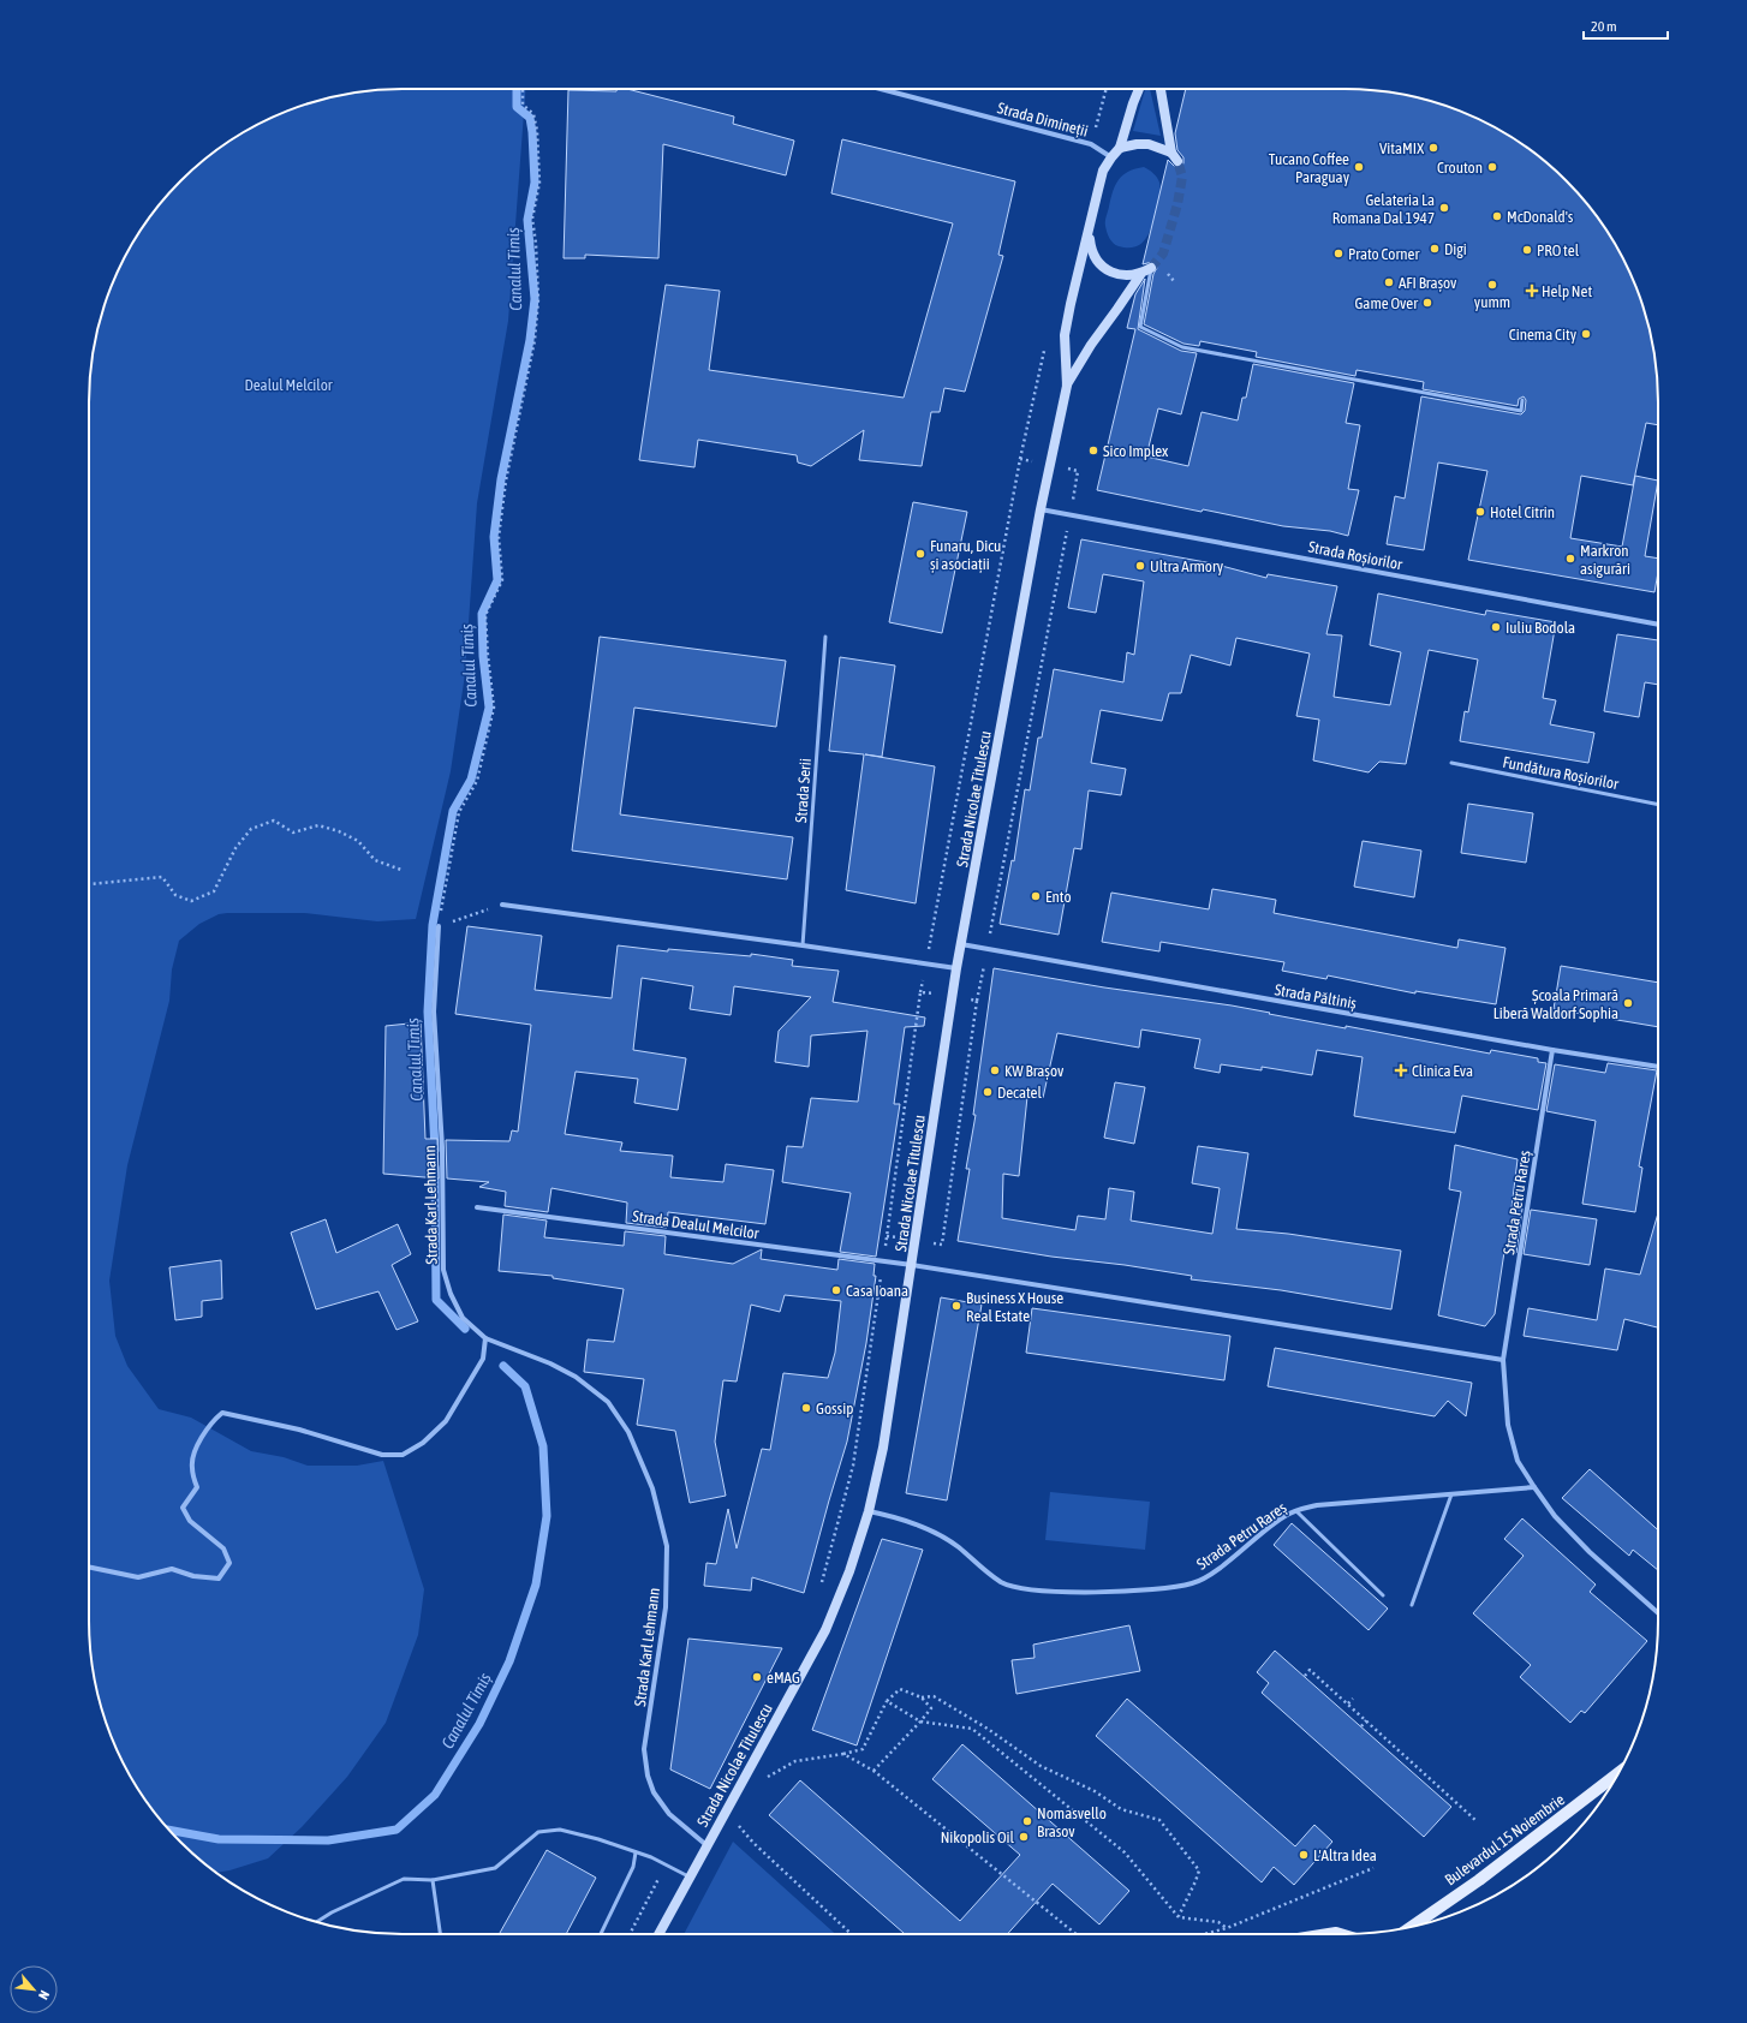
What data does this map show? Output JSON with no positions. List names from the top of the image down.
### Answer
{
  "streets": {
    "main road": ["Bulevardul 15 Noiembrie"],
    "street": [
      "Strada Dimineții",
      "Strada Roșiorilor",
      "Strada Nicolae Titulescu",
      "Strada Păltiniș",
      "Strada Petru Rareș",
      "Strada Karl Lehmann",
      "Strada Dealul Melcilor"
    ],
    "lane": ["Fundătura Roșiorilor", "Strada Serii"]
  },
  "crossings": [
    ["Strada Dimineții", "Strada Nicolae Titulescu"],
    ["Strada Roșiorilor", "Strada Nicolae Titulescu"],
    ["Strada Nicolae Titulescu", "Strada Păltiniș"],
    ["Strada Nicolae Titulescu", "Strada Petru Rareș"],
    ["Strada Nicolae Titulescu", "Strada Karl Lehmann"],
    ["Strada Nicolae Titulescu", "Strada Dealul Melcilor"],
    ["Strada Păltiniș", "Strada Petru Rareș"]
  ],
  "water": ["Canalul Timiș"],
  "parks": ["Dealul Melcilor"],
  "places": {
    "other": [
      "VitaMIX",
      "Tucano Coffee Paraguay",
      "Crouton",
      "Gelateria La Romana Dal 1947",
      "McDonald's",
      "Digi",
      "PRO tel",
      "Prato Corner",
      "AFI Brașov",
      "yumm",
      "Game Over",
      "Cinema City",
      "Sico Implex",
      "Hotel Citrin",
      "Funaru, Dicu și asociații",
      "Markron asigurări",
      "Ultra Armory",
      "Iuliu Bodola",
      "Ento",
      "Școala Primară Liberă Waldorf Sophia",
      "KW Brașov",
      "Decatel",
      "Casa Ioana",
      "Business X House Real Estate",
      "Gossip",
      "eMAG",
      "Nomasvello Brasov",
      "Nikopolis Oil",
      "L'Altra Idea"
    ],
    "health": ["Help Net", "Clinica Eva"]
  },
  "scale_bar": "20 m",
  "north": "bottom right"
}
